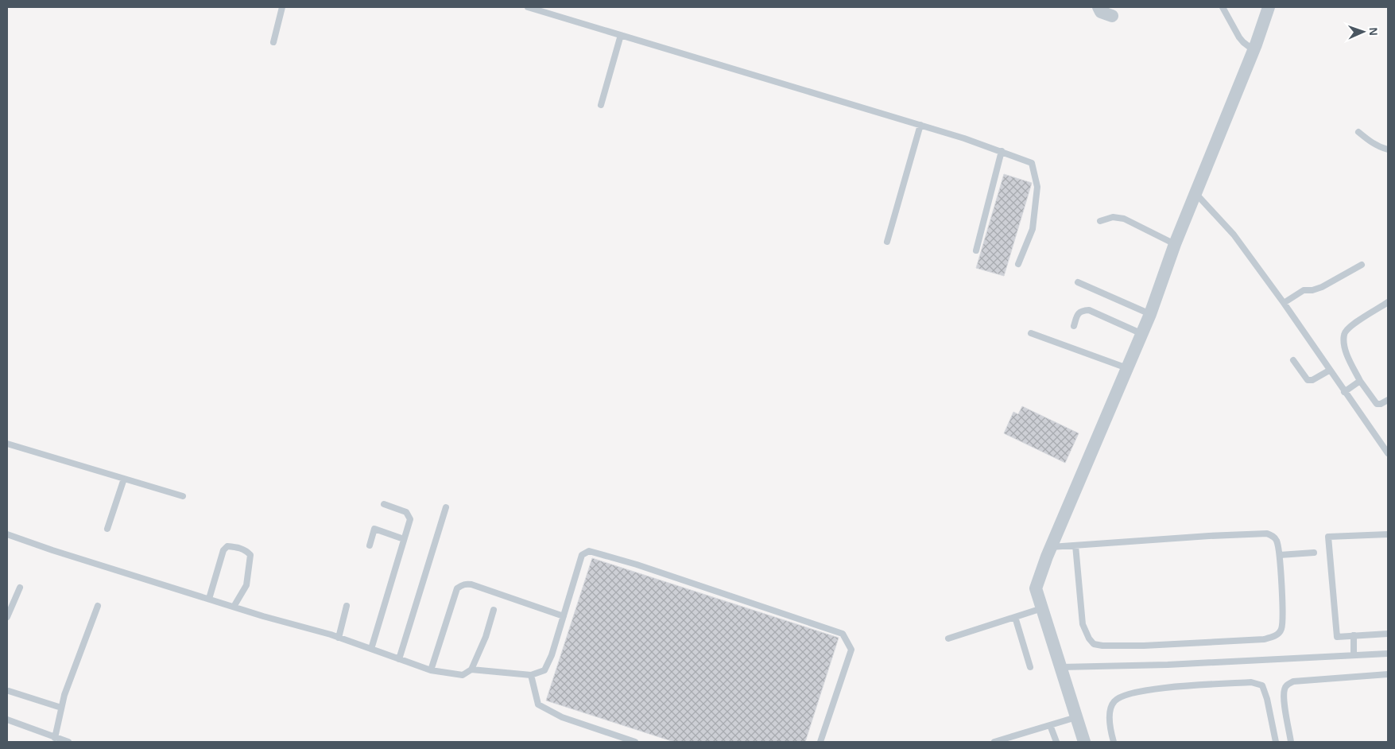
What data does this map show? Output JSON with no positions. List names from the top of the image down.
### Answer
{
  "north": "right"
}
